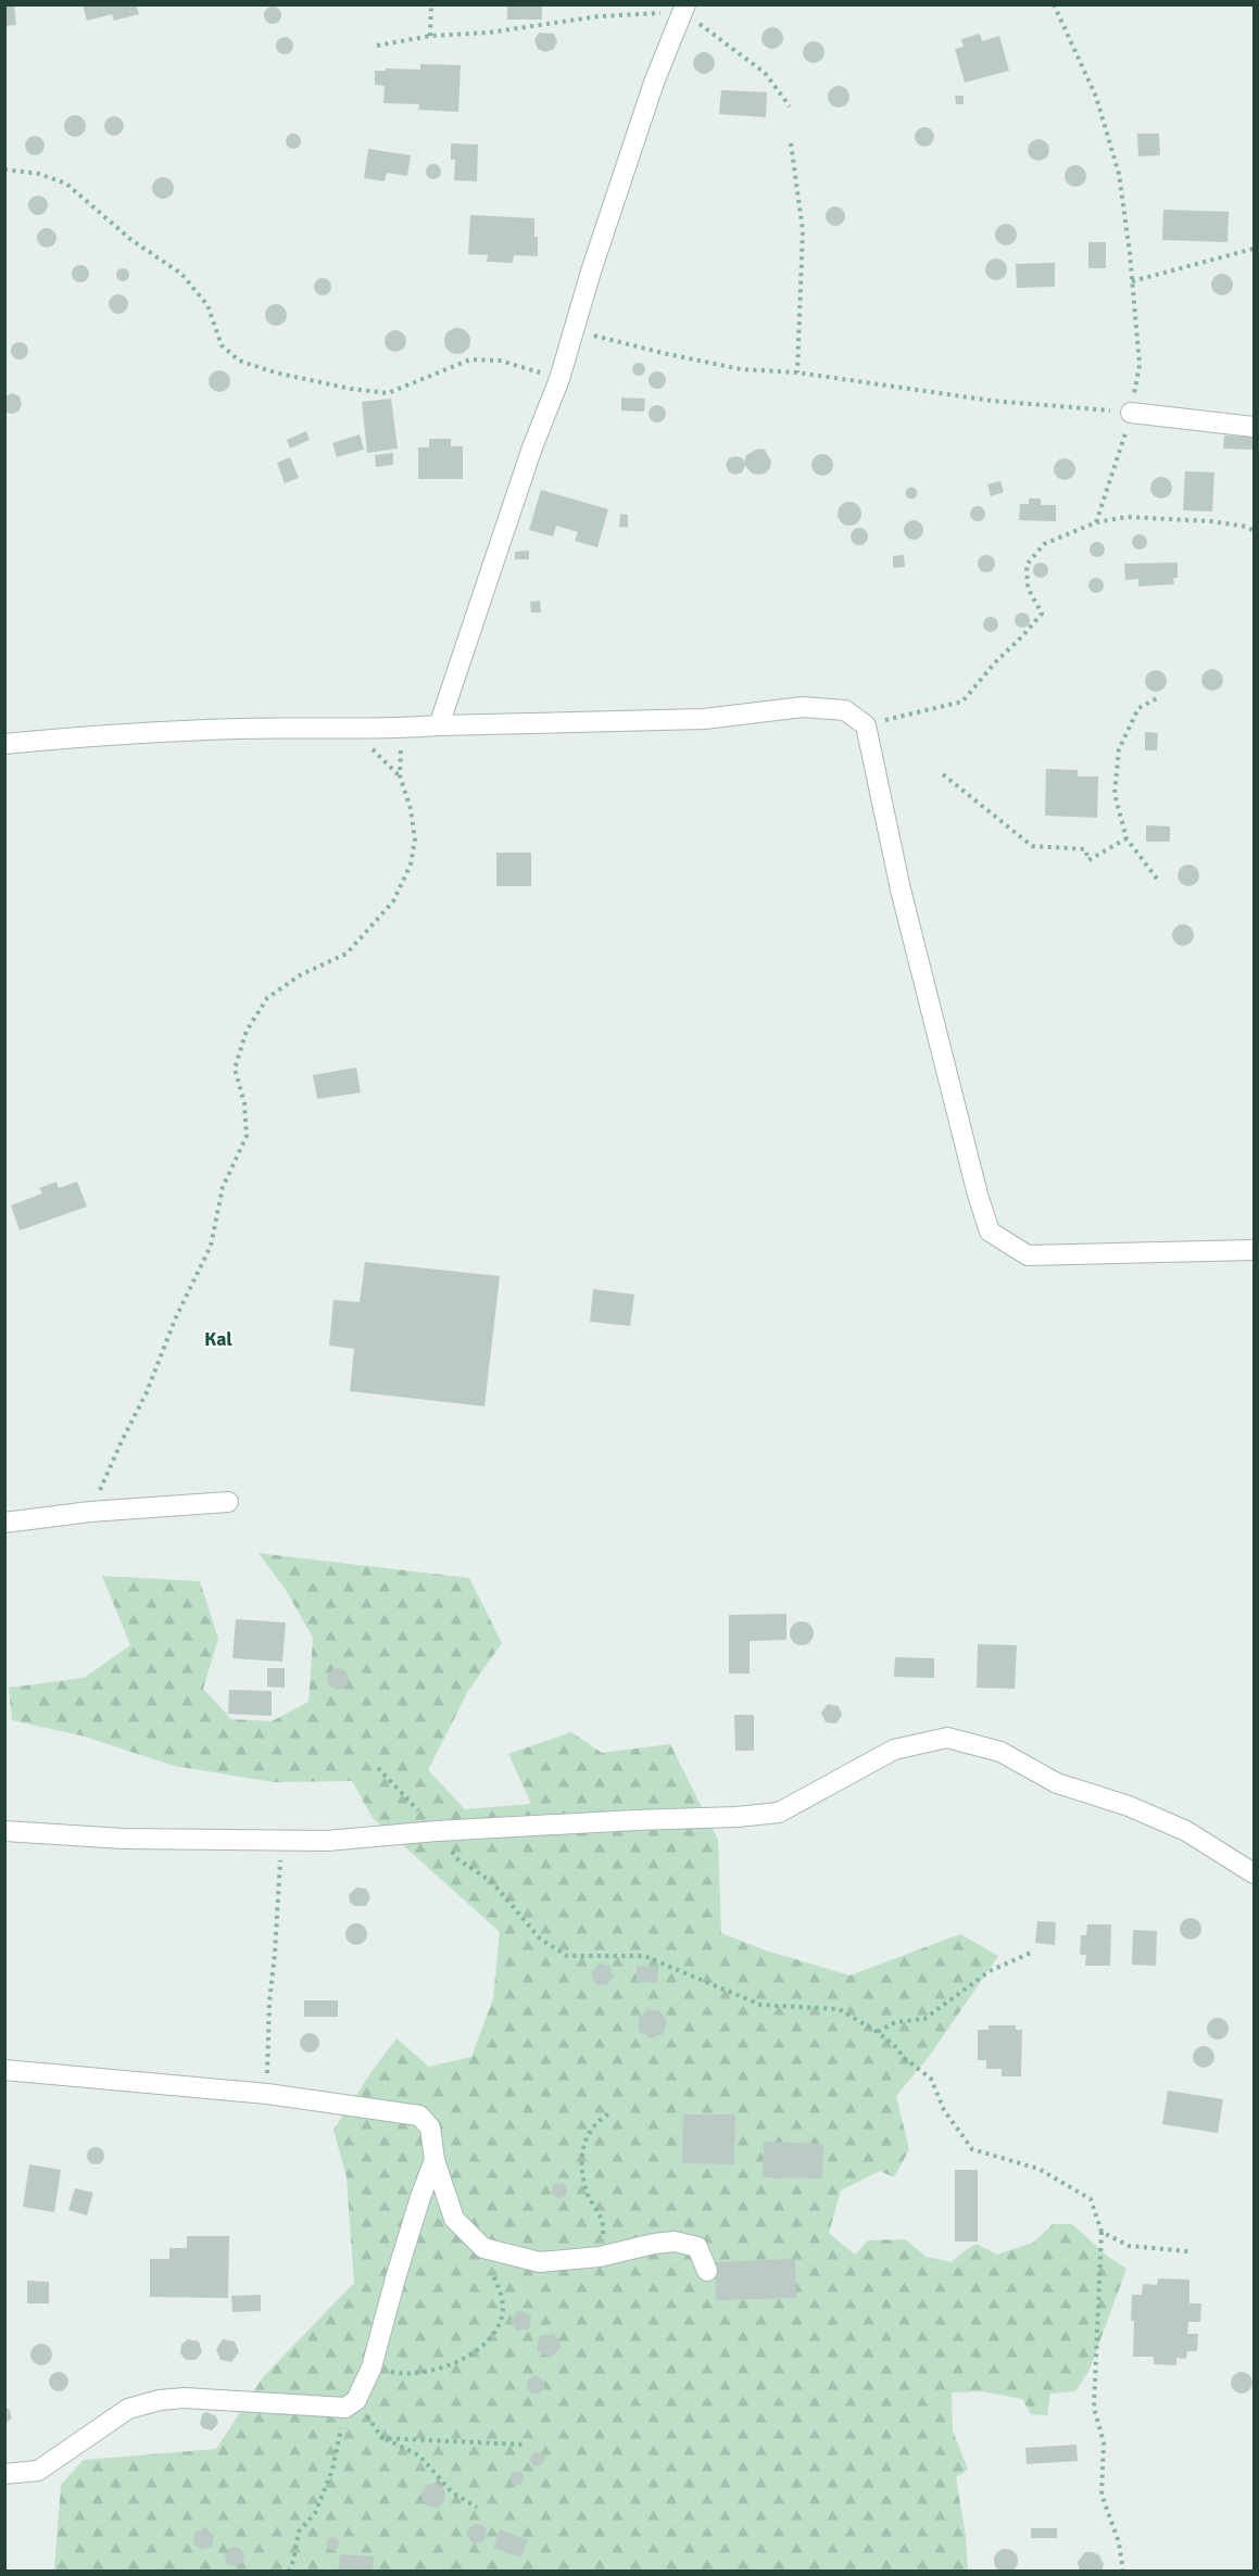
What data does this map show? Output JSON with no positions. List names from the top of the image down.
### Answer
{
  "districts": ["Kal"]
}
